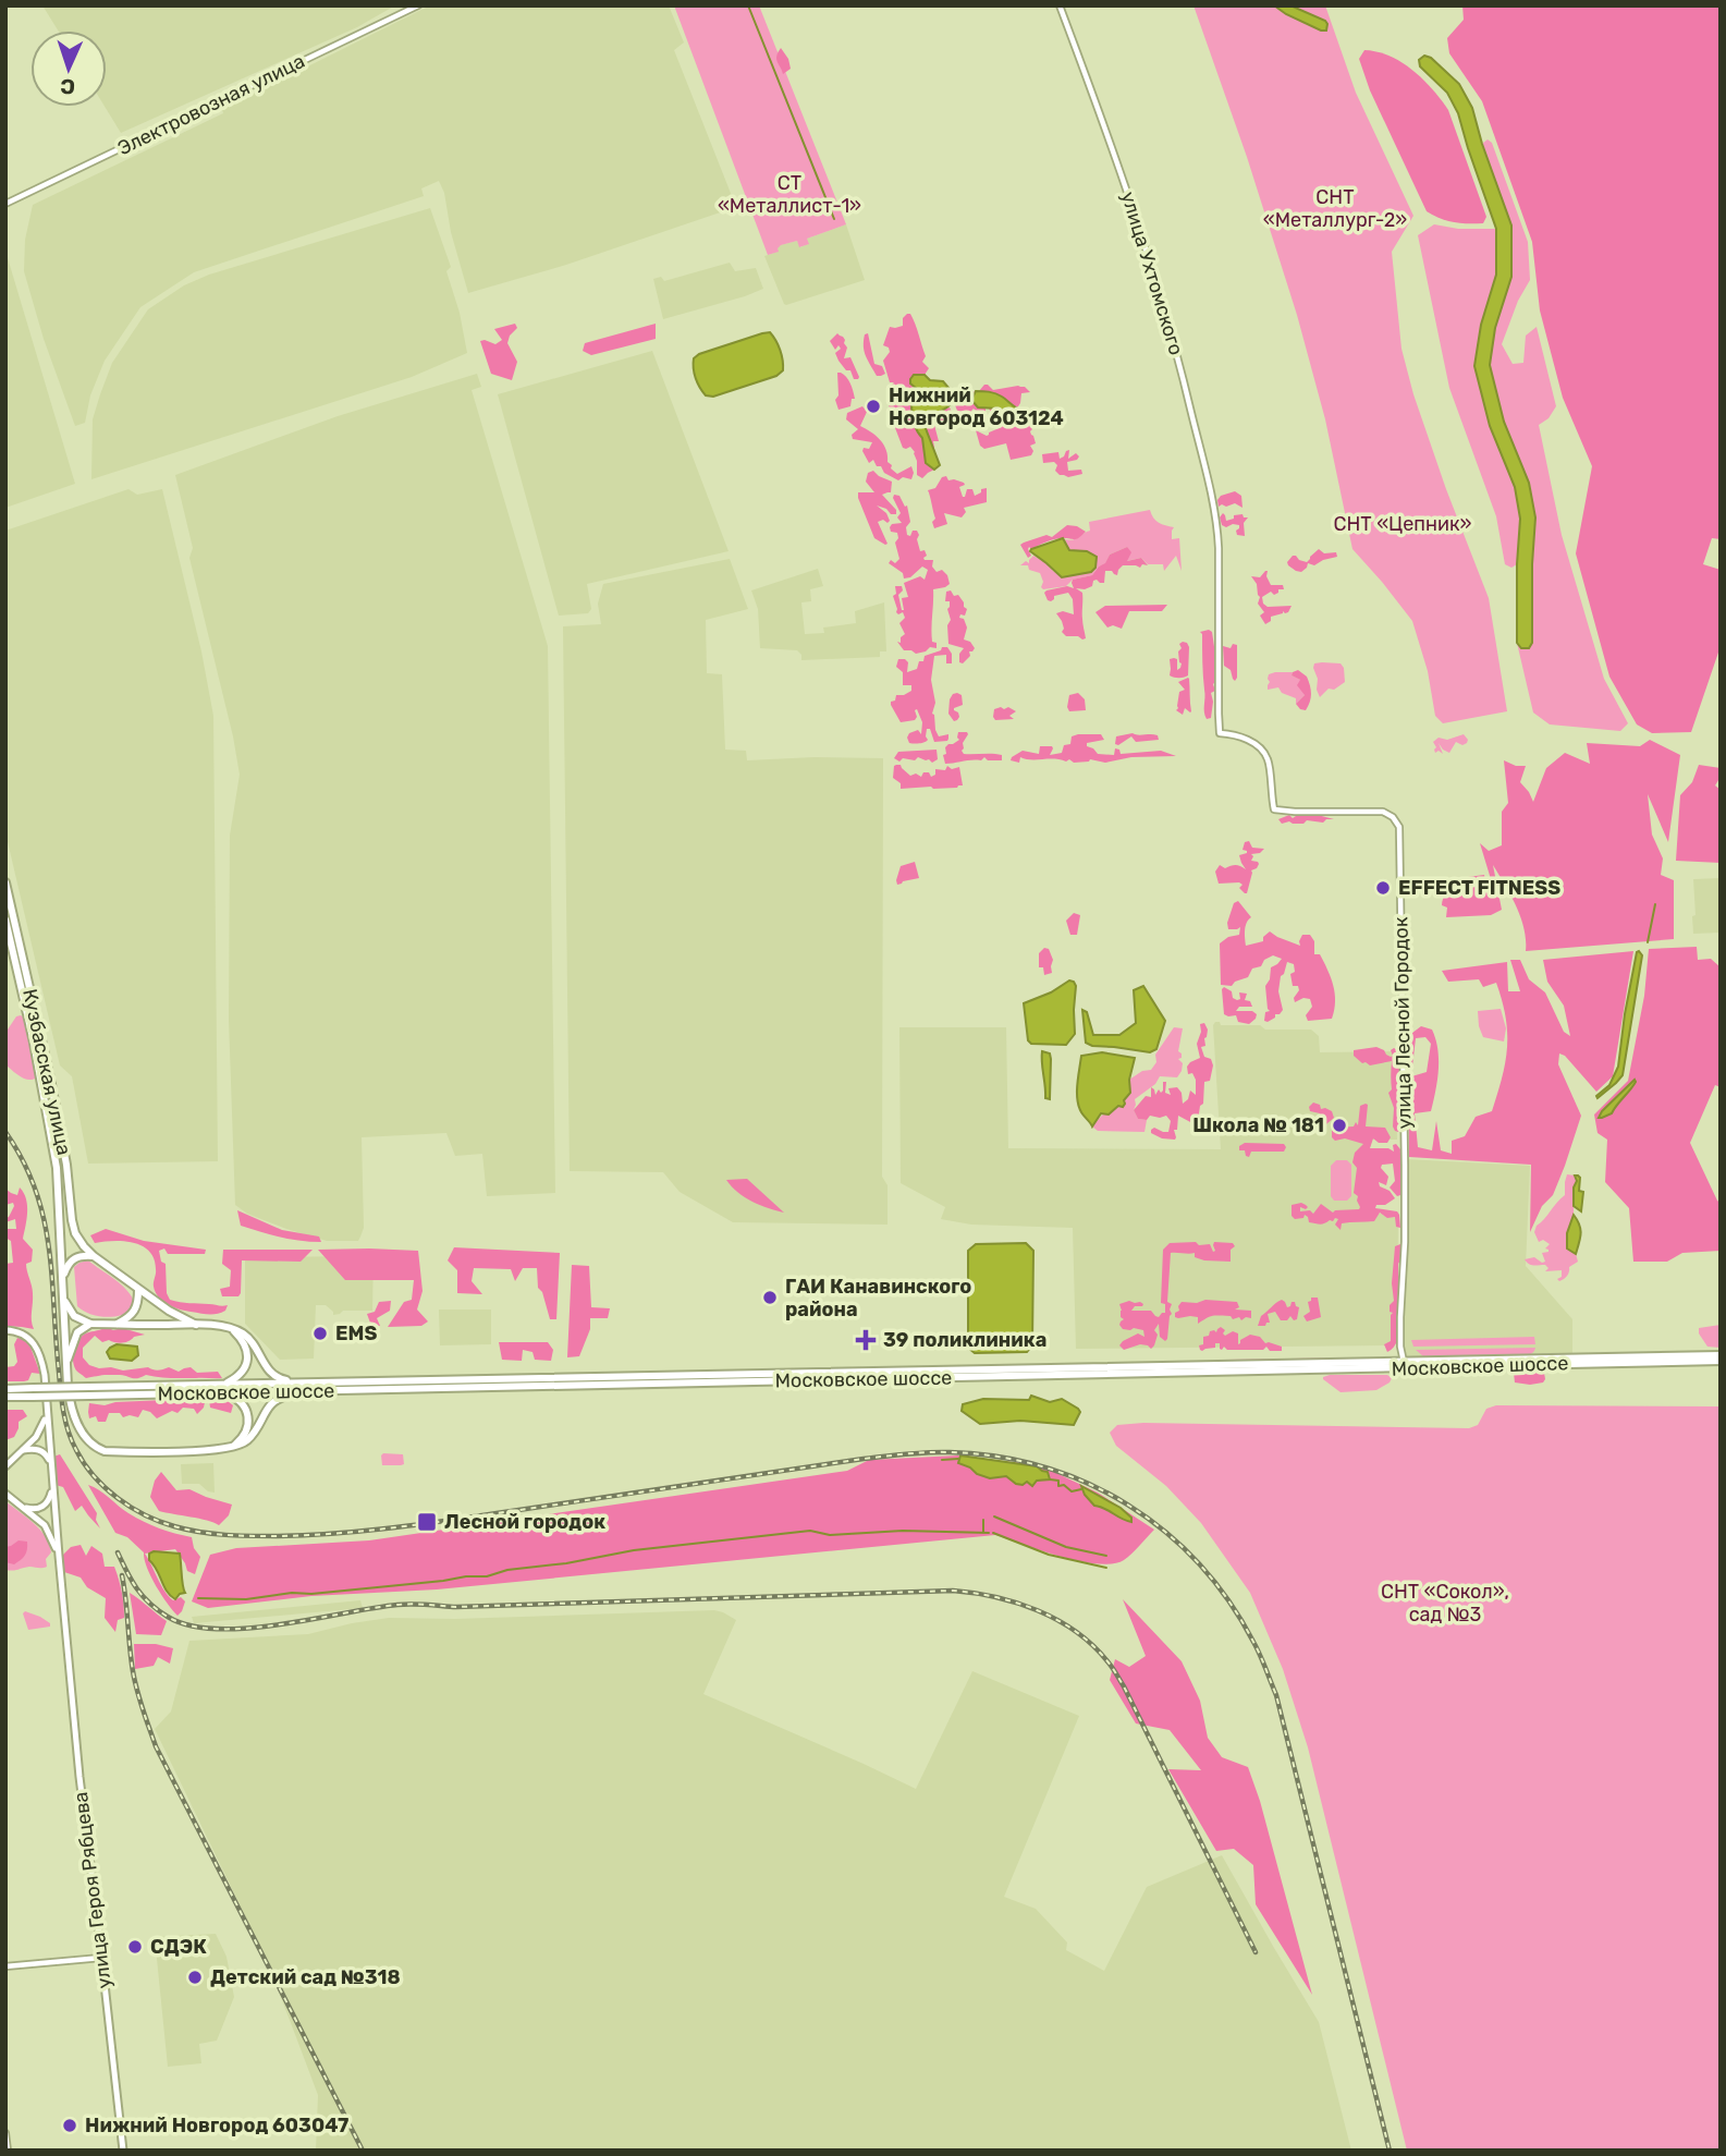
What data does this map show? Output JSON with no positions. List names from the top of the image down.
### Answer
{
  "streets": {
    "main road": ["Кузбасская улица", "Московское шоссе", "улица Героя Рябцева"],
    "street": ["Электровозная улица", "улица Ухтомского", "улица Лесной Городок"]
  },
  "crossings": [
    ["улица Ухтомского", "улица Лесной Городок"],
    ["улица Лесной Городок", "Московское шоссе"]
  ],
  "parks": [
    "СТ «Металлист-1»",
    "СНТ «Металлург-2»",
    "СНТ «Цепник»",
    "СНТ «Сокол», сад №3"
  ],
  "places": {
    "other": [
      "Нижний Новгород 603124",
      "EFFECT FITNESS",
      "Школа № 181",
      "ГАИ Канавинского района",
      "EMS",
      "СДЭК",
      "Детский сад №318",
      "Нижний Новгород 603047"
    ],
    "health": ["39 поликлиника"],
    "transit": ["Лесной городок"]
  },
  "north": "bottom"
}
